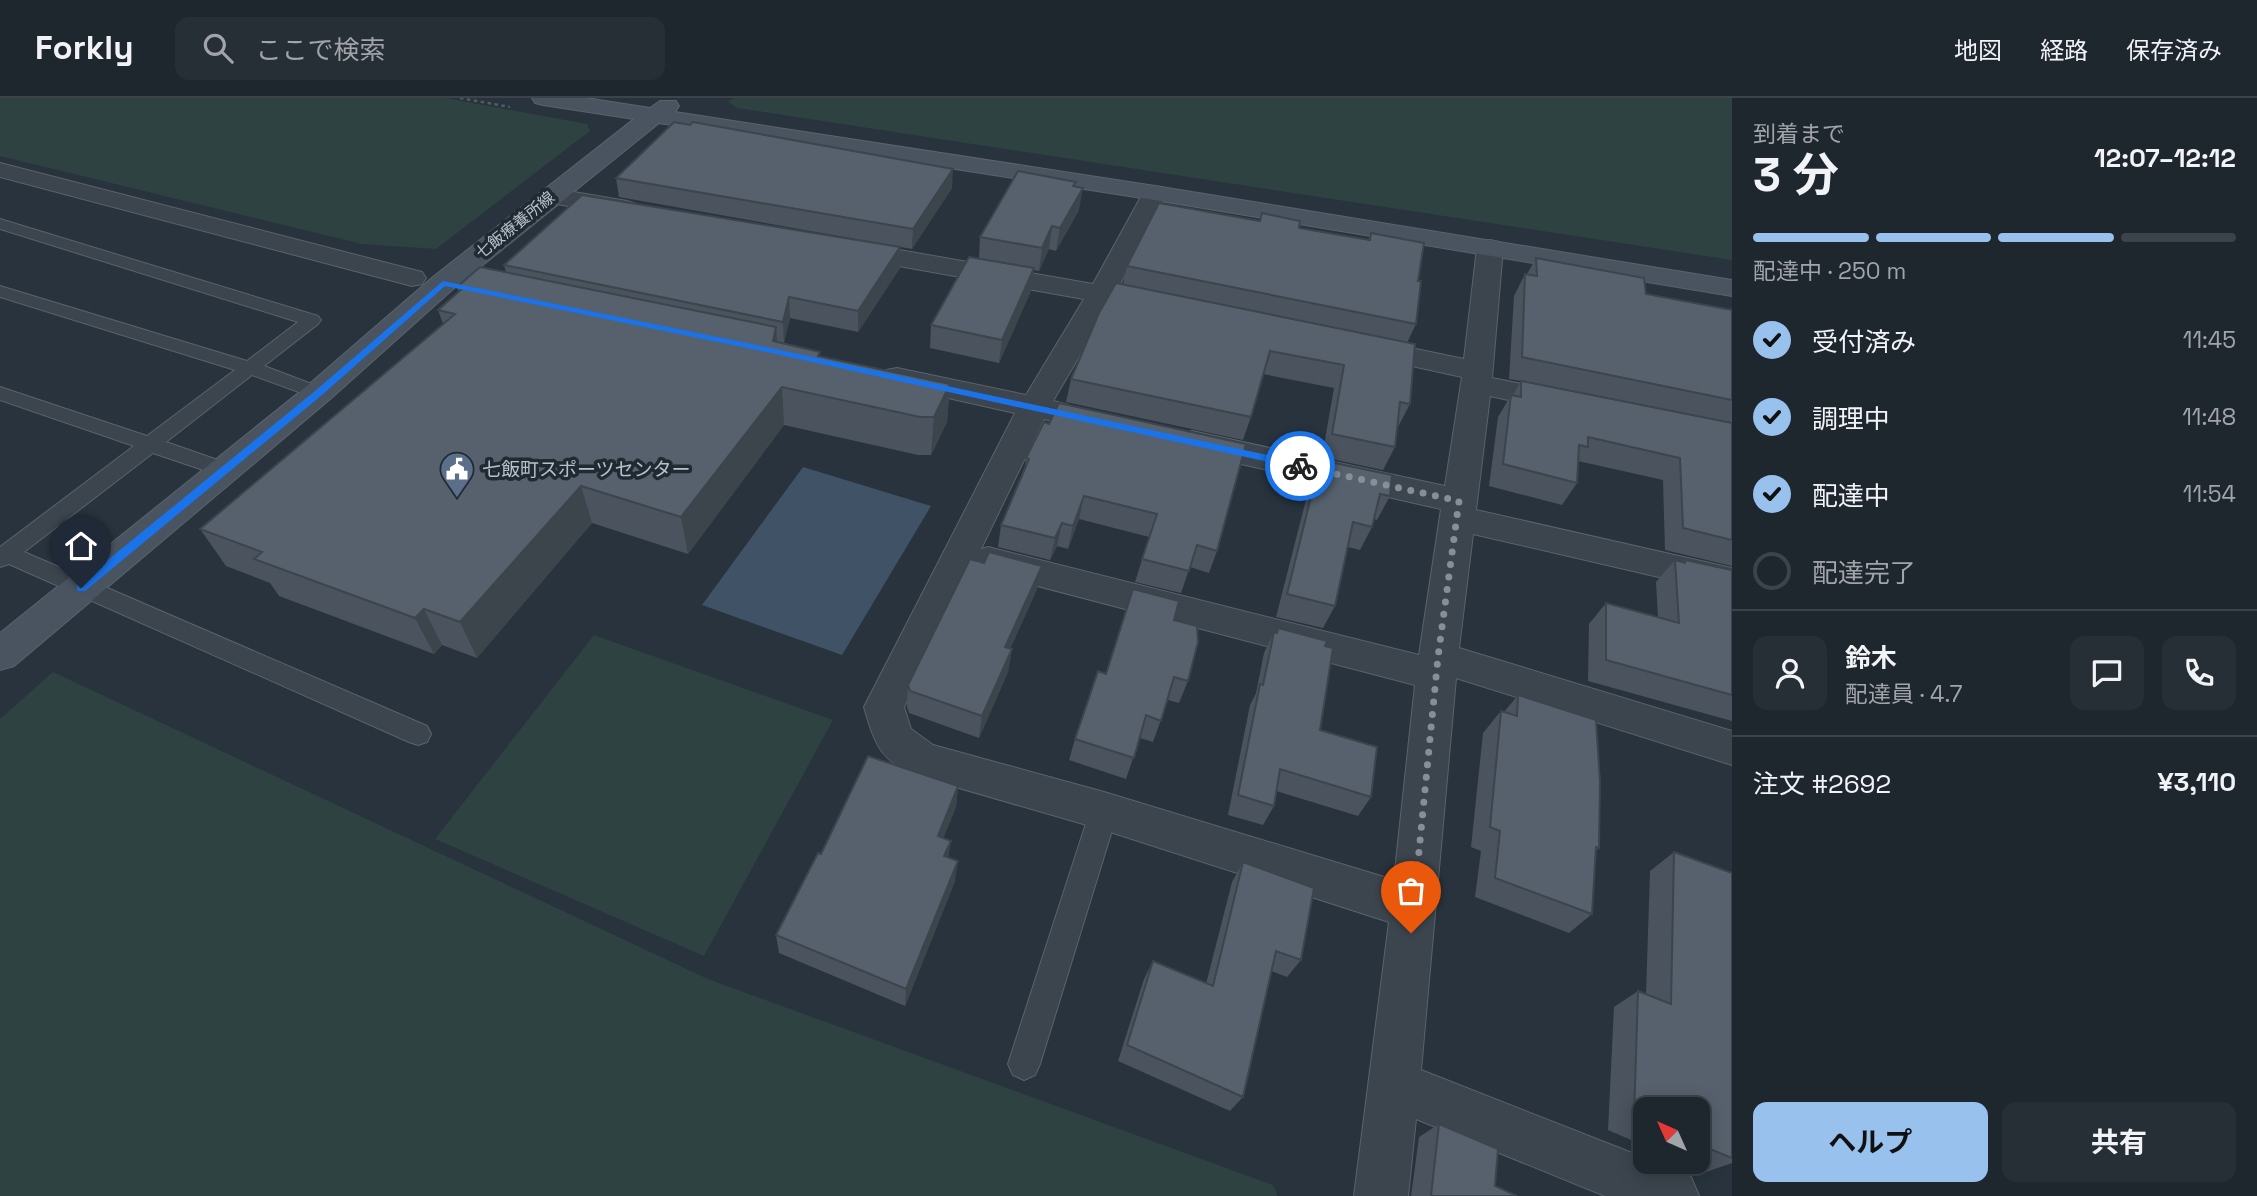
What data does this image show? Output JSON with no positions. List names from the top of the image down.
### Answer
{
  "streets": {
    "street": ["七飯療養所線"]
  },
  "places": {
    "public building": ["七飯町スポーツセンター"]
  },
  "north": "top left",
  "page": {
    "header": "Forkly",
    "search": "ここで検索",
    "nav": ["地図", "経路", "保存済み"],
    "heading": ["3 分", "到着まで", "12:07–12:12"],
    "panel": [
      "鈴木",
      "配達員 · 4.7",
      "注文 #2692",
      "¥3,110"
    ],
    "bar": "配達中 · 250 m",
    "list": [
      ["受付済み", "11:45"],
      ["調理中", "11:48"],
      ["配達中", "11:54"],
      "配達完了"
    ],
    "buttons": ["ヘルプ", "共有"]
  }
}
